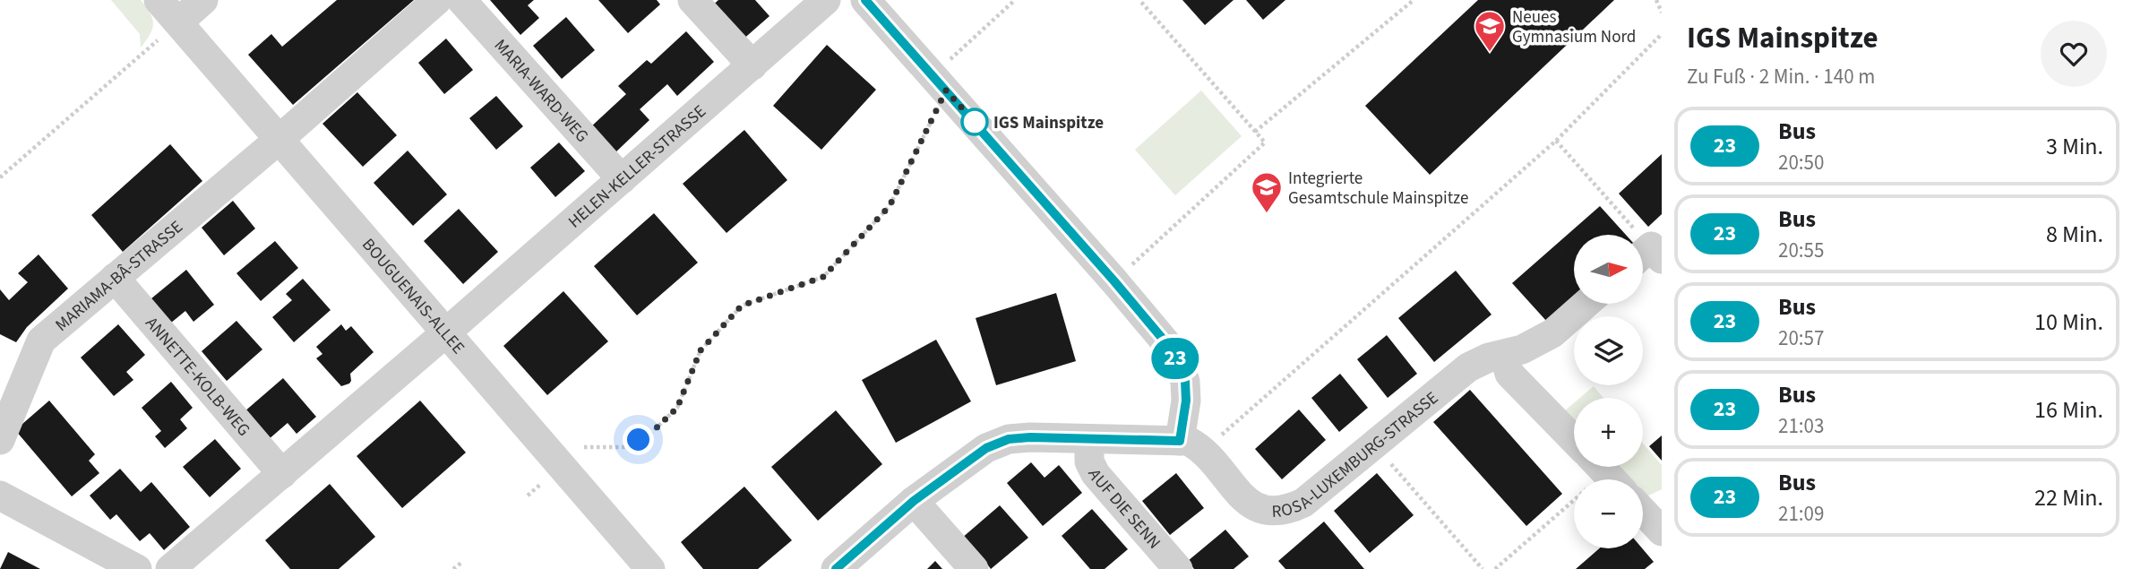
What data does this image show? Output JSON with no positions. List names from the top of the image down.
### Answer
{
  "streets": {
    "street": [
      "MARIA-WARD-WEG",
      "HELEN-KELLER-STRASSE",
      "MARIAMA-BÂ-STRASSE",
      "BOUGUENAIS-ALLEE",
      "ANNETTE-KOLB-WEG",
      "ROSA-LUXEMBURG-STRASSE",
      "AUF DIE SENN"
    ]
  },
  "crossings": [
    ["MARIA-WARD-WEG", "HELEN-KELLER-STRASSE"],
    ["HELEN-KELLER-STRASSE", "BOUGUENAIS-ALLEE"],
    ["MARIAMA-BÂ-STRASSE", "BOUGUENAIS-ALLEE"],
    ["MARIAMA-BÂ-STRASSE", "ANNETTE-KOLB-WEG"]
  ],
  "places": {
    "school or university": ["Neues Gymnasium Nord", "Integrierte Gesamtschule Mainspitze"],
    "other": ["IGS Mainspitze"]
  },
  "lines": ["bus line 23"],
  "north": "right",
  "page": {
    "on_map": "23",
    "heading": ["IGS Mainspitze", "Zu Fuß · 2 Min. · 140 m"],
    "list": [
      {
        "mark": "23",
        "name": "Bus",
        "note": "20:50",
        "value": "3 Min."
      },
      {
        "mark": "23",
        "name": "Bus",
        "note": "20:55",
        "value": "8 Min."
      },
      {
        "mark": "23",
        "name": "Bus",
        "note": "20:57",
        "value": "10 Min."
      },
      {
        "mark": "23",
        "name": "Bus",
        "note": "21:03",
        "value": "16 Min."
      },
      {
        "mark": "23",
        "name": "Bus",
        "note": "21:09",
        "value": "22 Min."
      }
    ],
    "map_buttons": ["+", "−"]
  }
}
